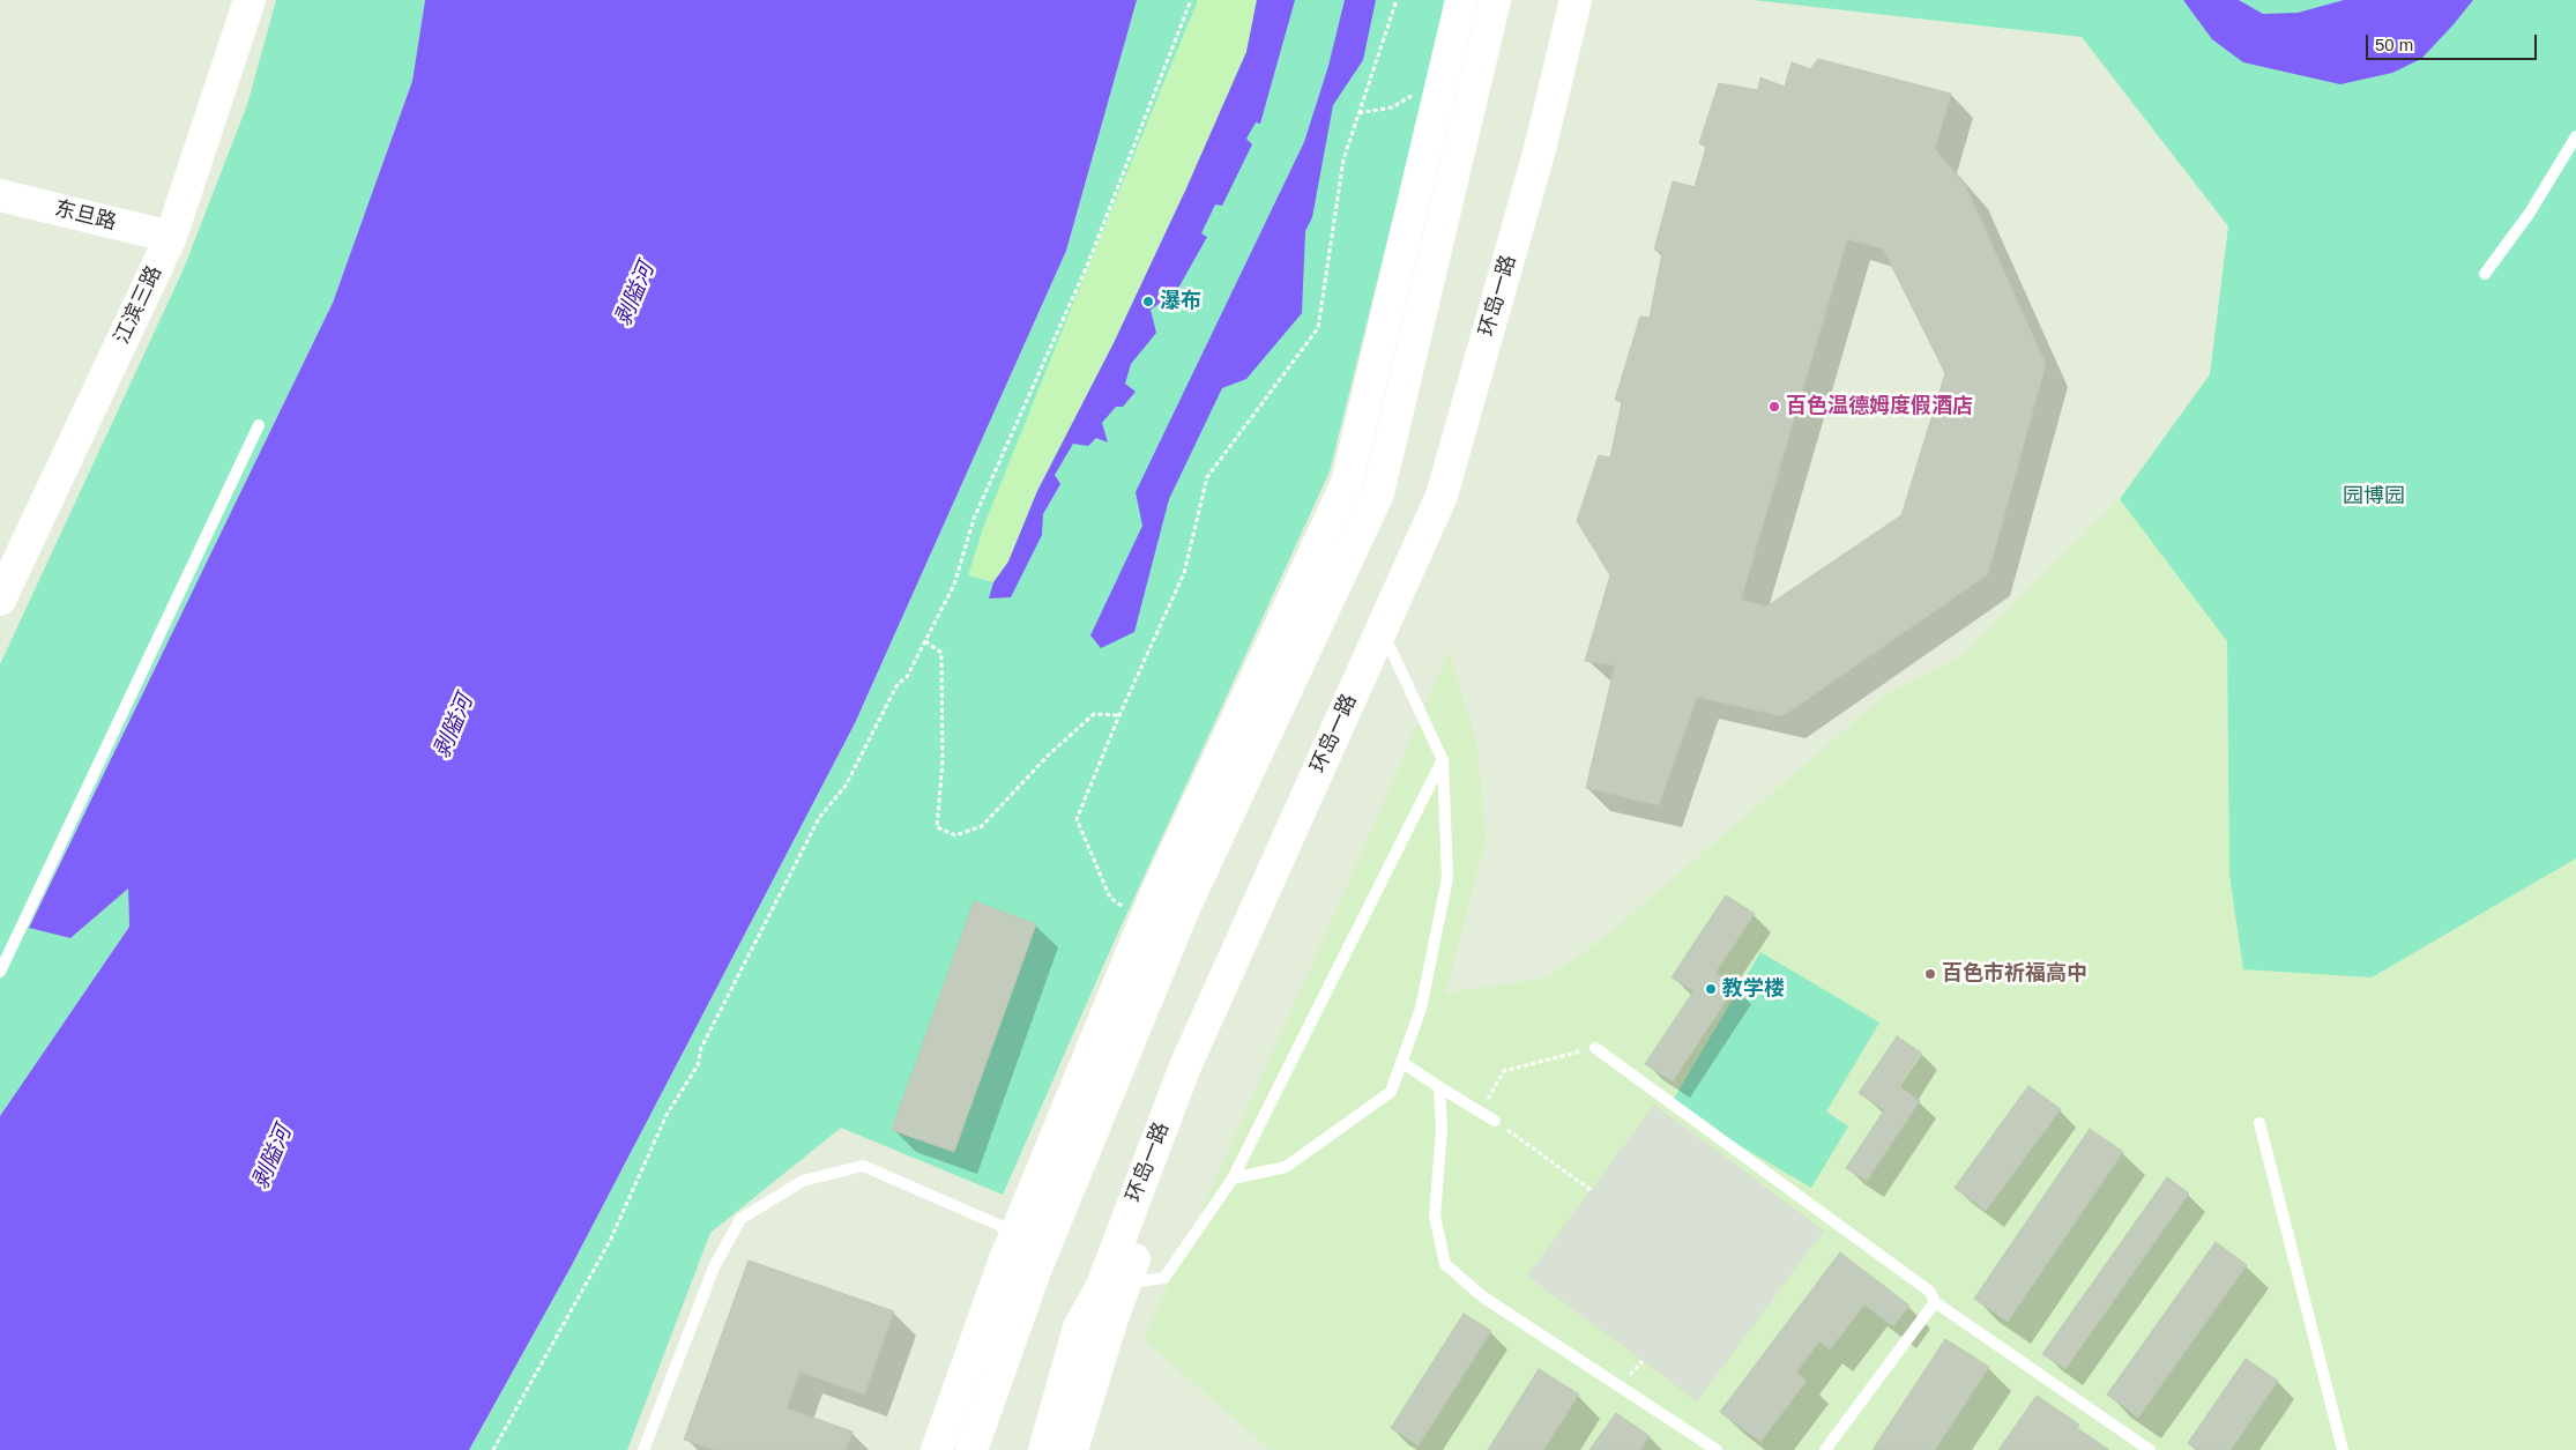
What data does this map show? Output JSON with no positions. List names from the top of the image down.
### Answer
{
  "streets": {
    "main road": ["东旦路", "环岛一路", "江滨三路"]
  },
  "crossings": [
    ["东旦路", "江滨三路"]
  ],
  "water": ["剥隘河"],
  "parks": ["园博园"],
  "places": [
    "瀑布",
    "百色温德姆度假酒店",
    "百色市祈福高中",
    "教学楼"
  ],
  "scale_bar": "50 m"
}
